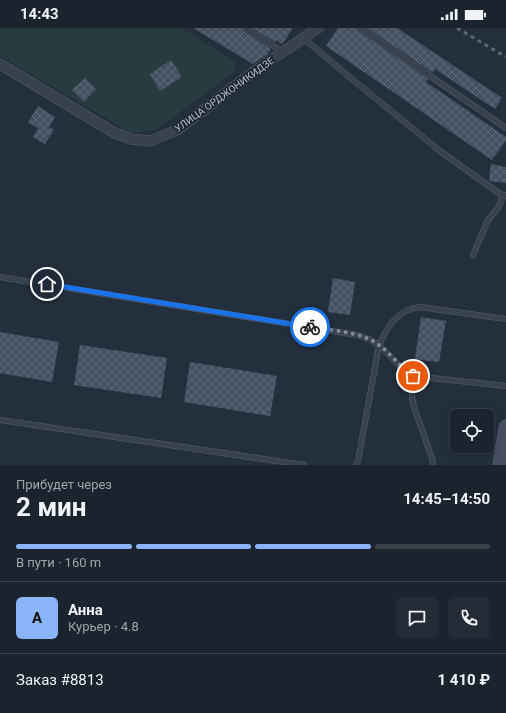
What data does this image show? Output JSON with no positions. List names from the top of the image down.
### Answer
{
  "streets": {
    "street": ["УЛИЦА ОРДЖОНИКИДЗЕ"]
  },
  "page": {
    "status": "14:43",
    "heading": ["2 мин", "Прибудет через", "14:45–14:50"],
    "panel": [
      "Анна",
      "Курьер · 4.8",
      "Заказ #8813",
      "1 410 ₽"
    ],
    "bar": "В пути · 160 m",
    "round": "А"
  }
}
